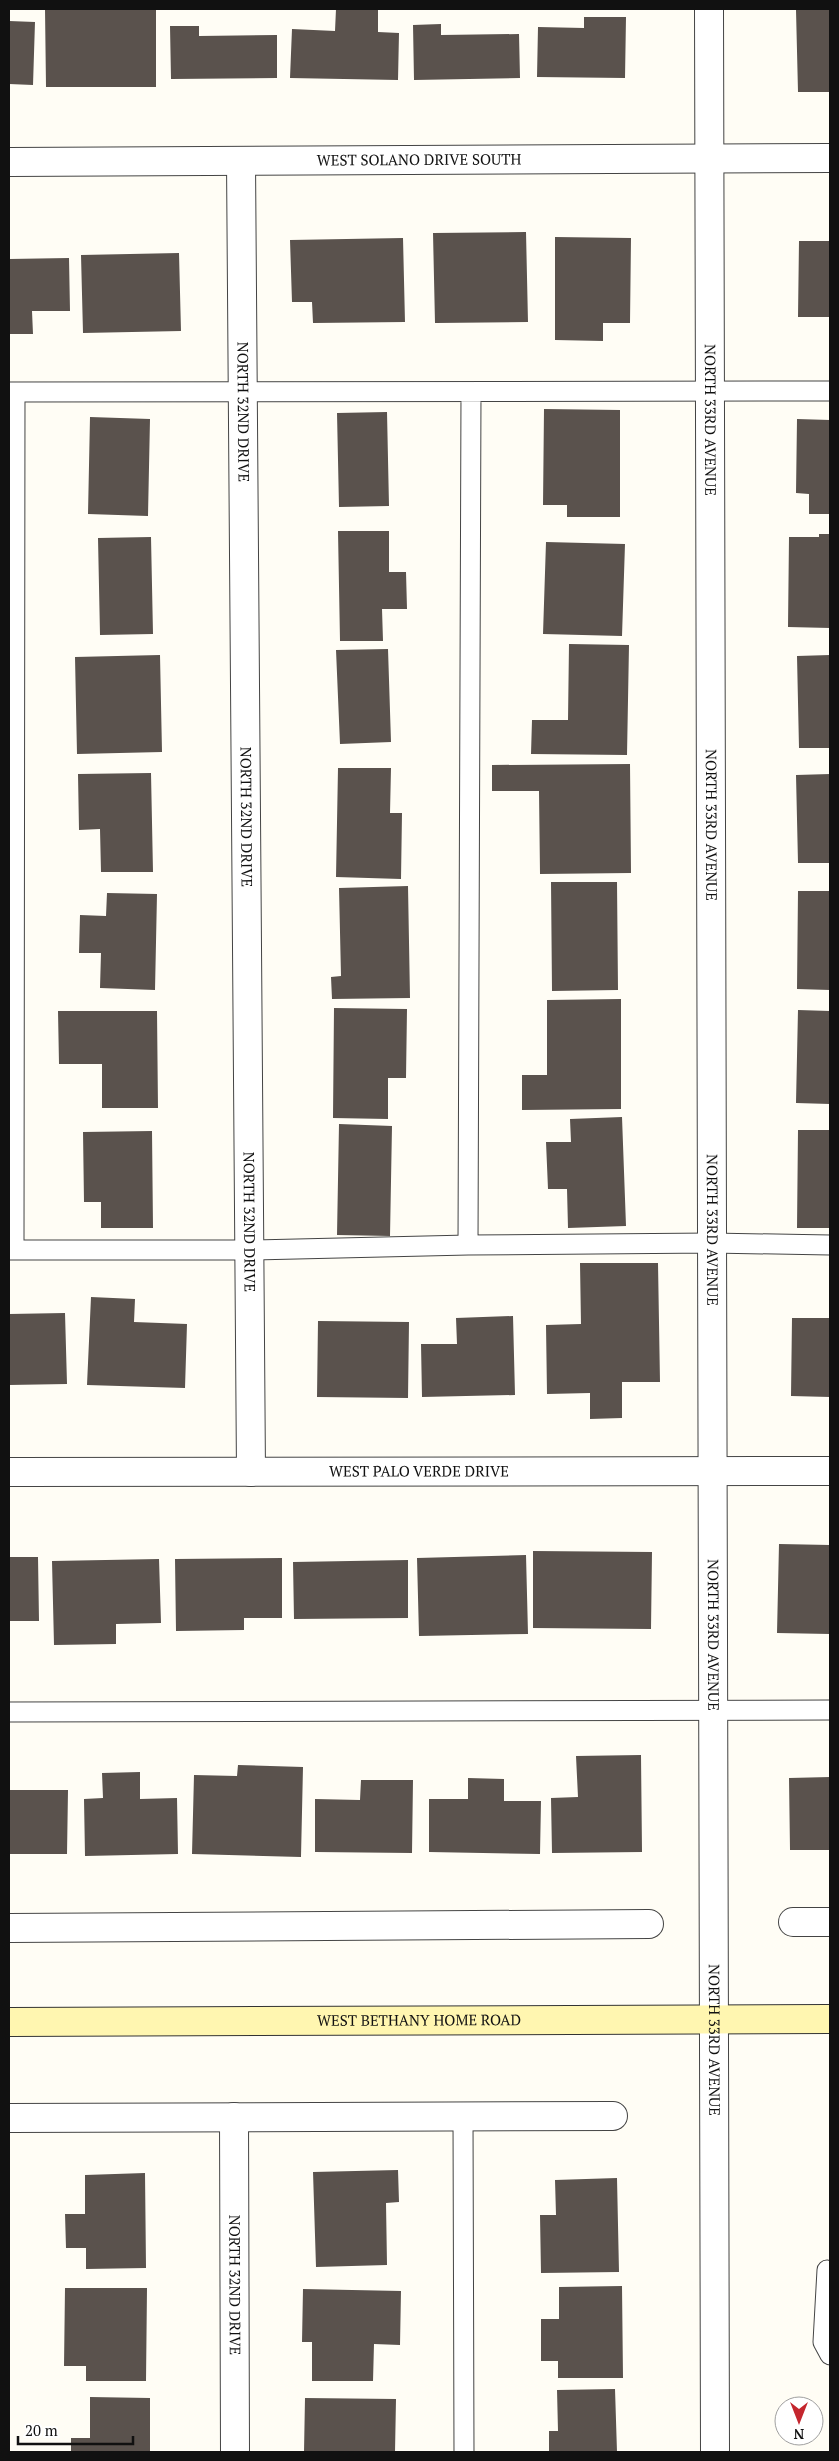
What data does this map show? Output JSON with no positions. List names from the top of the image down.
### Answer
{
  "streets": {
    "main road": ["WEST BETHANY HOME ROAD"],
    "street": [
      "WEST SOLANO DRIVE SOUTH",
      "NORTH 32ND DRIVE",
      "NORTH 33RD AVENUE",
      "WEST PALO VERDE DRIVE"
    ]
  },
  "crossings": [
    ["WEST SOLANO DRIVE SOUTH", "NORTH 32ND DRIVE"],
    ["WEST SOLANO DRIVE SOUTH", "NORTH 33RD AVENUE"],
    ["NORTH 32ND DRIVE", "WEST PALO VERDE DRIVE"],
    ["NORTH 33RD AVENUE", "WEST PALO VERDE DRIVE"],
    ["NORTH 33RD AVENUE", "WEST BETHANY HOME ROAD"]
  ],
  "scale_bar": "20 m",
  "north": "bottom"
}
